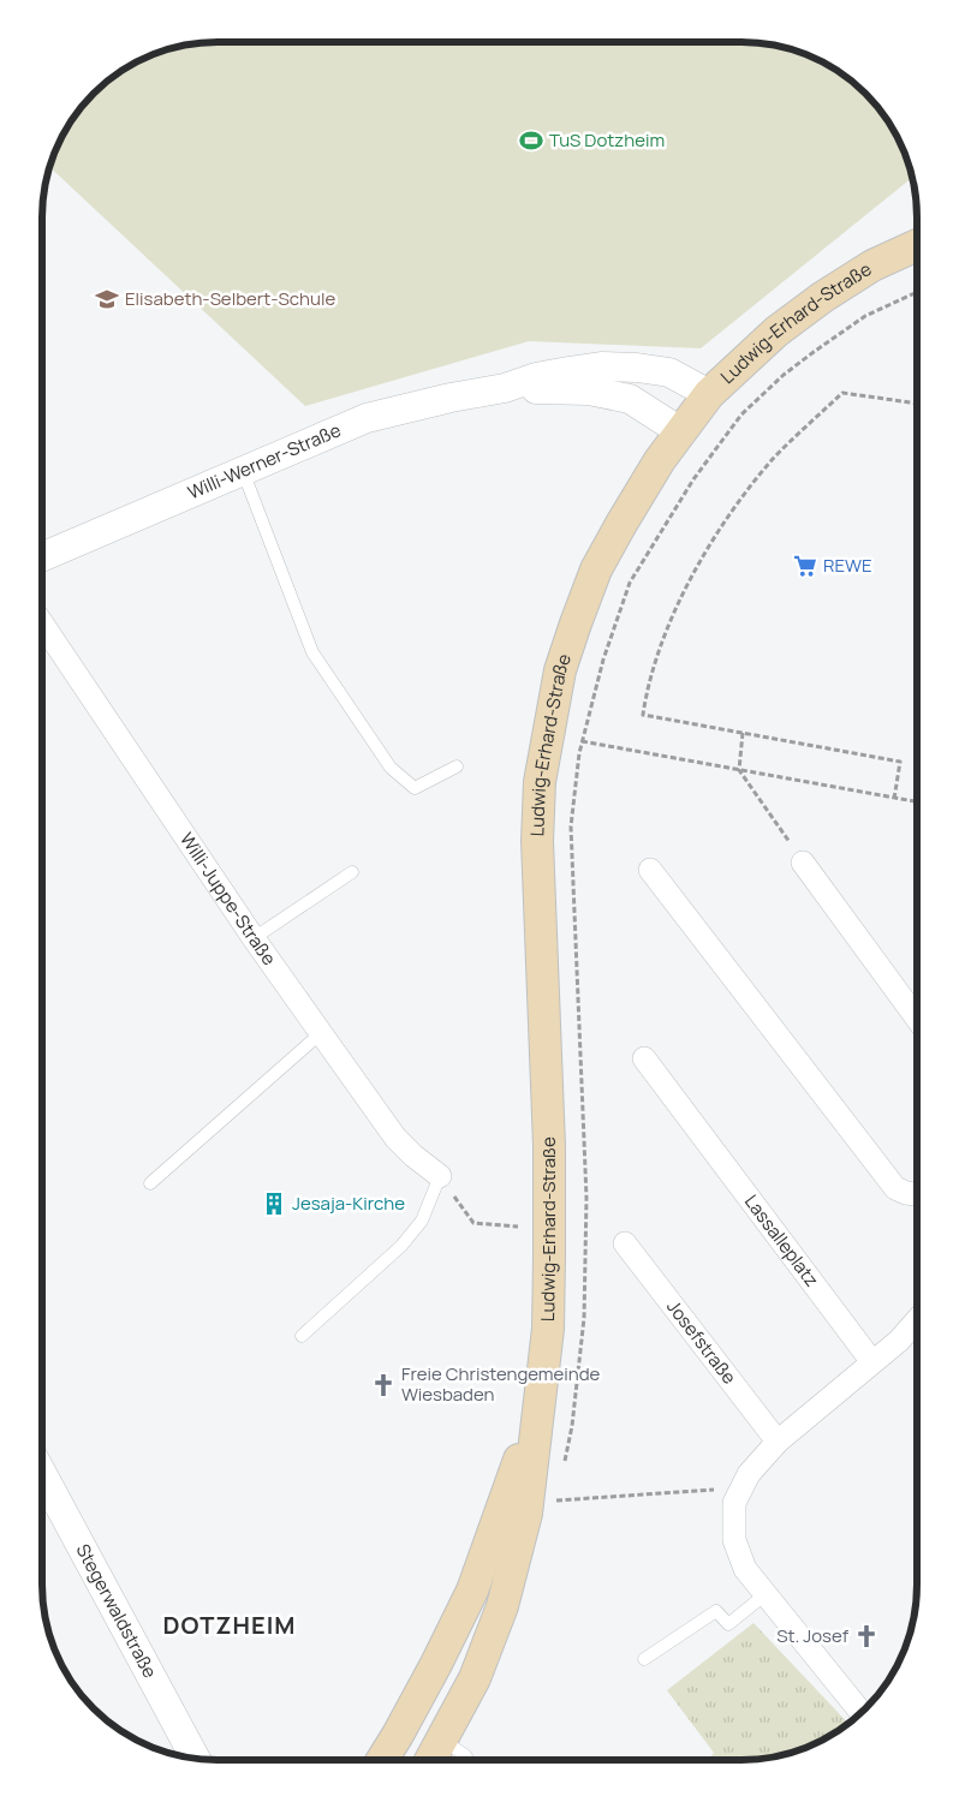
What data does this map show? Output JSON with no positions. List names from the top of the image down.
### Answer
{
  "streets": {
    "main road": ["Ludwig-Erhard-Straße"],
    "street": [
      "Willi-Werner-Straße",
      "Willi-Juppe-Straße",
      "Lassalleplatz",
      "Josefstraße",
      "Stegerwaldstraße"
    ]
  },
  "crossings": [
    ["Ludwig-Erhard-Straße", "Willi-Werner-Straße"]
  ],
  "districts": ["DOTZHEIM"],
  "places": {
    "sports": ["TuS Dotzheim"],
    "school or university": ["Elisabeth-Selbert-Schule"],
    "supermarket": ["REWE"],
    "building": ["Jesaja-Kirche"],
    "church": ["Freie Christengemeinde Wiesbaden", "St. Josef"]
  }
}
